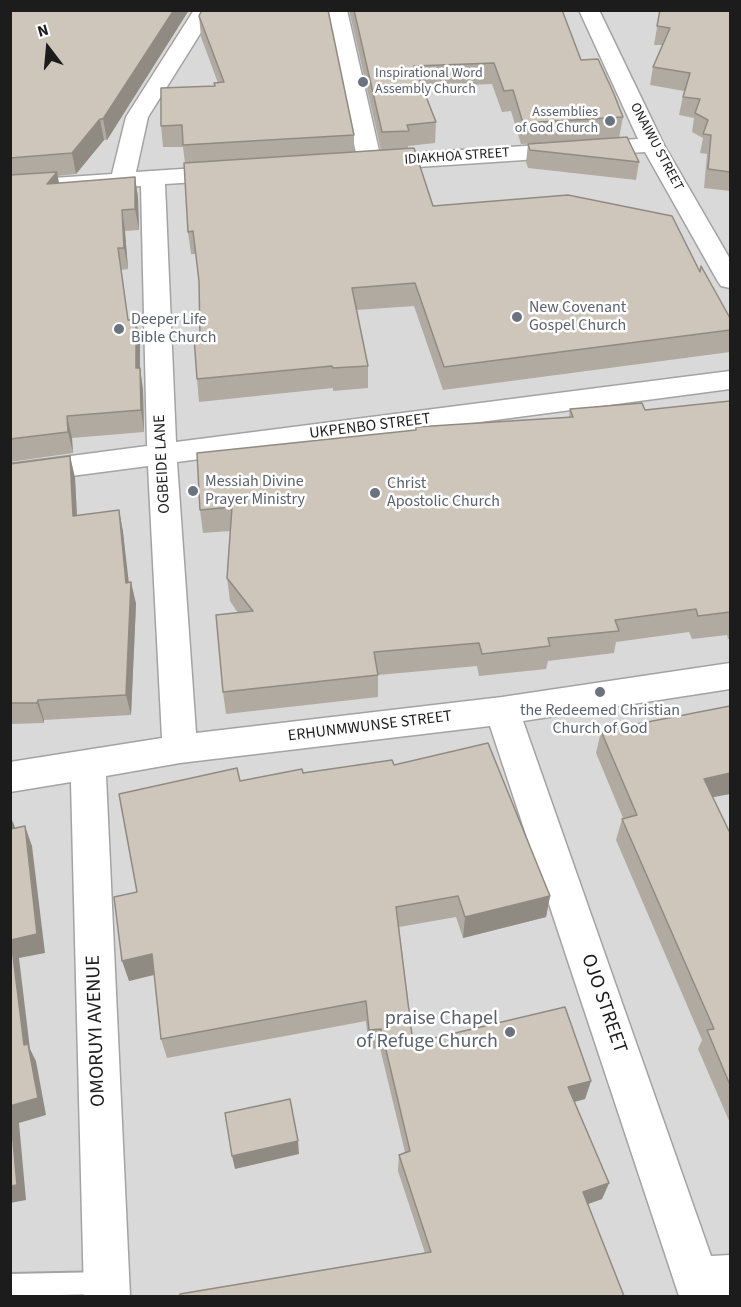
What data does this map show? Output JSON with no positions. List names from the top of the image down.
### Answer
{
  "streets": {
    "street": [
      "ONAIWU STREET",
      "IDIAKHOA STREET",
      "UKPENBO STREET",
      "OGBEIDE LANE",
      "ERHUNMWUNSE STREET",
      "OJO STREET",
      "OMORUYI AVENUE"
    ]
  },
  "crossings": [
    ["ONAIWU STREET", "IDIAKHOA STREET"],
    ["UKPENBO STREET", "OGBEIDE LANE"],
    ["OGBEIDE LANE", "ERHUNMWUNSE STREET"],
    ["ERHUNMWUNSE STREET", "OJO STREET"],
    ["ERHUNMWUNSE STREET", "OMORUYI AVENUE"]
  ],
  "places": [
    "Inspirational Word Assembly Church",
    "Assemblies of God Church",
    "New Covenant Gospel Church",
    "Deeper Life Bible Church",
    "Messiah Divine Prayer Ministry",
    "Christ Apostolic Church",
    "the Redeemed Christian Church of God",
    "praise Chapel of Refuge Church"
  ],
  "north": "top"
}
